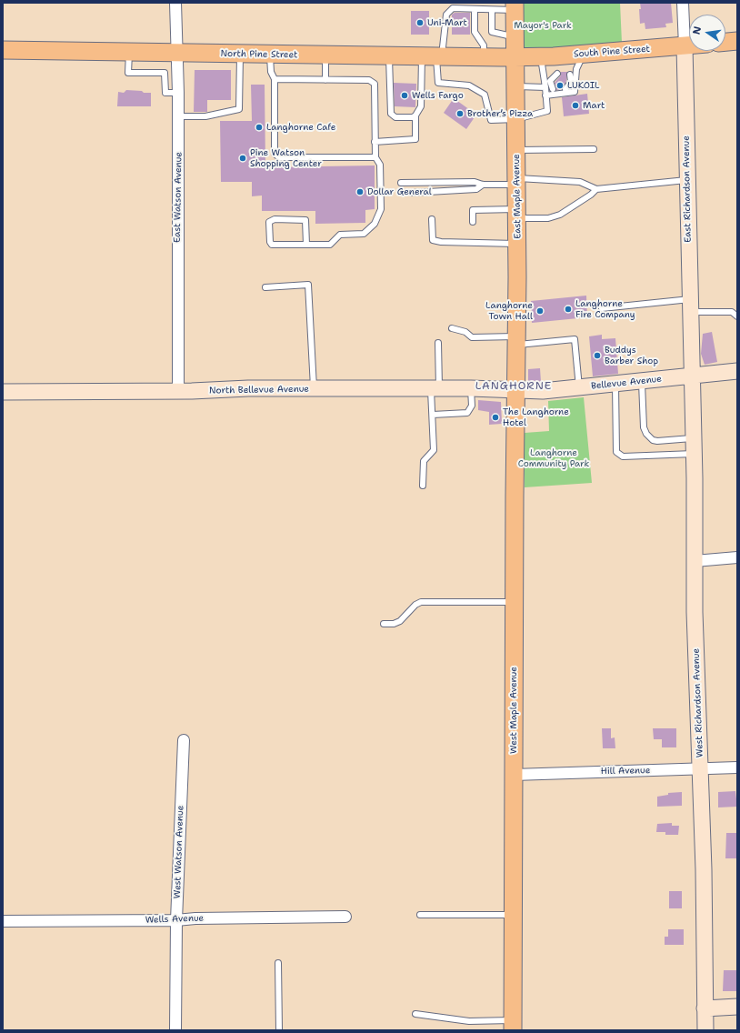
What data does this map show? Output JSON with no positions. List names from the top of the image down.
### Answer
{
  "streets": {
    "main road": [
      "South Pine Street",
      "North Pine Street",
      "East Maple Avenue",
      "West Maple Avenue"
    ],
    "street": [
      "East Richardson Avenue",
      "East Watson Avenue",
      "Bellevue Avenue",
      "North Bellevue Avenue",
      "West Richardson Avenue",
      "Hill Avenue",
      "West Watson Avenue",
      "Wells Avenue"
    ]
  },
  "crossings": [
    ["South Pine Street", "North Pine Street"],
    ["South Pine Street", "East Richardson Avenue"],
    ["South Pine Street", "East Maple Avenue"],
    ["North Pine Street", "East Maple Avenue"],
    ["North Pine Street", "East Watson Avenue"],
    ["East Richardson Avenue", "Bellevue Avenue"],
    ["East Richardson Avenue", "West Richardson Avenue"],
    ["East Maple Avenue", "Bellevue Avenue"],
    ["East Maple Avenue", "North Bellevue Avenue"],
    ["East Maple Avenue", "West Maple Avenue"],
    ["East Watson Avenue", "North Bellevue Avenue"],
    ["Bellevue Avenue", "North Bellevue Avenue"],
    ["Bellevue Avenue", "West Richardson Avenue"],
    ["Bellevue Avenue", "West Maple Avenue"],
    ["North Bellevue Avenue", "West Maple Avenue"],
    ["West Richardson Avenue", "Hill Avenue"],
    ["West Maple Avenue", "Hill Avenue"],
    ["West Watson Avenue", "Wells Avenue"]
  ],
  "districts": ["LANGHORNE"],
  "parks": ["Mayor's Park", "Langhorne Community Park"],
  "places": [
    "Uni-Mart",
    "LUKOIL",
    "Wells Fargo",
    "Mart",
    "Brother’s Pizza",
    "Langhorne Cafe",
    "Pine Watson Shopping Center",
    "Dollar General",
    "Langhorne Fire Company",
    "Langhorne Town Hall",
    "Buddys Barber Shop",
    "The Langhorne Hotel"
  ],
  "north": "left"
}
